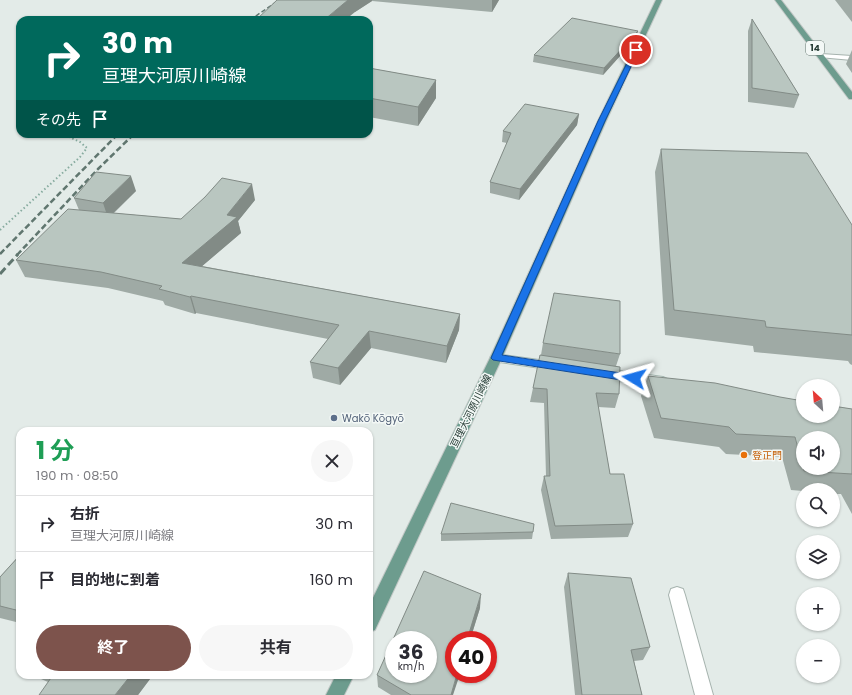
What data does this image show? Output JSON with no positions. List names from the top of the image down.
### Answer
{
  "streets": {
    "main road": ["14", "亘理大河原川崎線"]
  },
  "places": ["Wakō Kōgyō", "登正門"],
  "north": "top left",
  "page": {
    "turn": ["30 m", "亘理大河原川崎線"],
    "then": "その先",
    "map_buttons": ["+", "−"],
    "heading": ["1 分", "190 m · 08:50"],
    "list": [
      {
        "name": "右折",
        "note": "亘理大河原川崎線",
        "value": "30 m"
      },
      {
        "name": "目的地に到着",
        "value": "160 m"
      }
    ],
    "buttons": ["終了", "共有"],
    "speed": "36 km/h",
    "limit": "40"
  }
}
